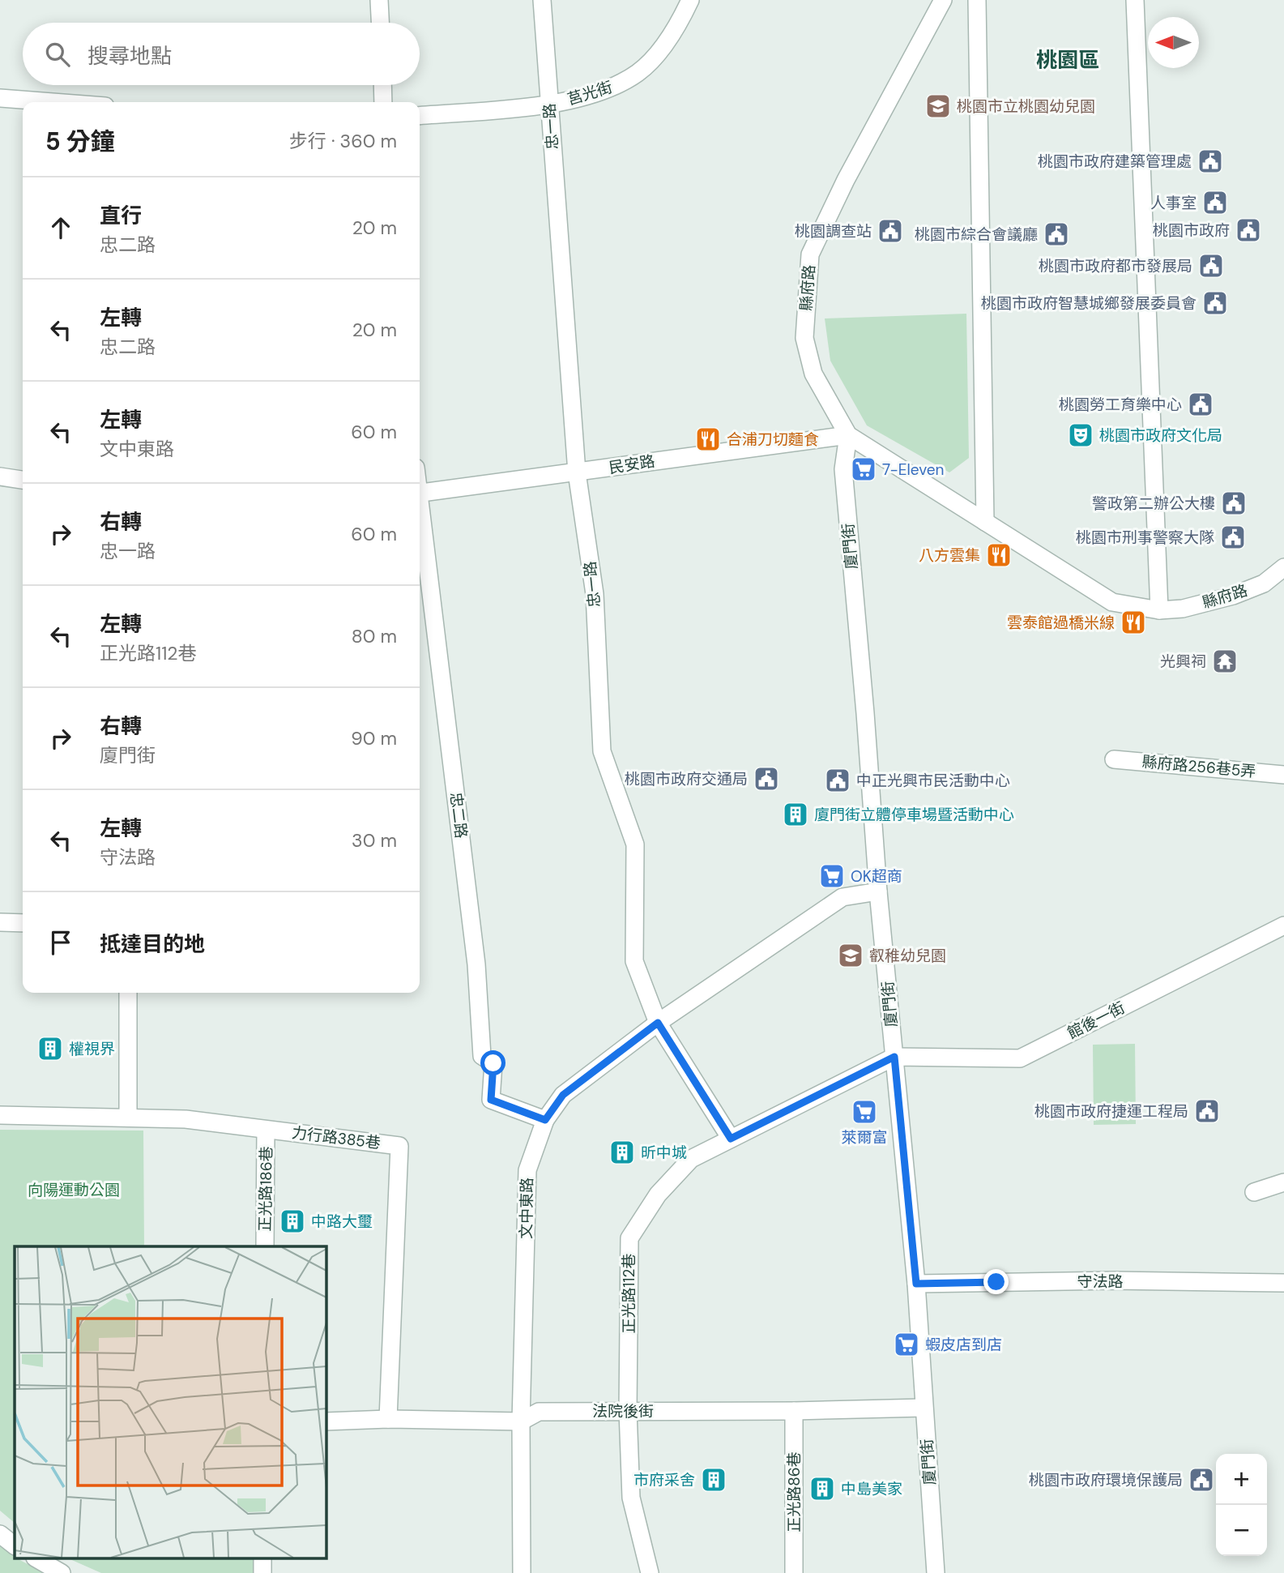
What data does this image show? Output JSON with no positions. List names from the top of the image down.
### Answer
{
  "streets": {
    "street": [
      "莒光街",
      "忠一路",
      "縣府路",
      "民安路",
      "廈門街",
      "縣府路256巷5弄",
      "忠二路",
      "館後一街",
      "力行路385巷",
      "正光路186巷",
      "文中東路",
      "守法路",
      "正光路112巷",
      "法院後街",
      "正光路86巷"
    ]
  },
  "crossings": [
    ["莒光街", "忠一路"],
    ["忠一路", "民安路"],
    ["忠一路", "文中東路"],
    ["忠一路", "正光路112巷"],
    ["縣府路", "民安路"],
    ["縣府路", "廈門街"],
    ["民安路", "廈門街"],
    ["廈門街", "館後一街"],
    ["廈門街", "文中東路"],
    ["廈門街", "守法路"],
    ["廈門街", "正光路112巷"],
    ["廈門街", "法院後街"],
    ["忠二路", "文中東路"],
    ["館後一街", "正光路112巷"],
    ["力行路385巷", "正光路186巷"],
    ["力行路385巷", "法院後街"],
    ["文中東路", "法院後街"],
    ["正光路112巷", "法院後街"],
    ["法院後街", "正光路86巷"]
  ],
  "districts": ["桃園區"],
  "parks": ["向陽運動公園"],
  "places": {
    "school or university": ["桃園市立桃園幼兒園", "叡稚幼兒園"],
    "public building": [
      "桃園市政府建築管理處",
      "人事室",
      "桃園市政府",
      "桃園調查站",
      "桃園市綜合會議廳",
      "桃園市政府都市發展局",
      "桃園市政府智慧城鄉發展委員會",
      "桃園勞工育樂中心",
      "警政第二辦公大樓",
      "桃園市刑事警察大隊",
      "桃園市政府交通局",
      "中正光興市民活動中心",
      "桃園市政府捷運工程局",
      "桃園市政府環境保護局"
    ],
    "theatre": ["桃園市政府文化局"],
    "restaurant": ["合浦刀切麵食", "八方雲集", "雲泰館過橋米線"],
    "supermarket": [
      "7-Eleven",
      "OK超商",
      "萊爾富",
      "蝦皮店到店"
    ],
    "temple": ["光興祠"],
    "building": [
      "廈門街立體停車場暨活動中心",
      "權視界",
      "昕中城",
      "中路大璽",
      "市府采舍",
      "中島美家"
    ]
  },
  "north": "left",
  "page": {
    "search": "搜尋地點",
    "heading": ["5 分鐘", "步行 · 360 m"],
    "list": [
      ["直行", "忠二路", "20 m"],
      ["左轉", "忠二路", "20 m"],
      ["左轉", "文中東路", "60 m"],
      ["右轉", "忠一路", "60 m"],
      ["左轉", "正光路112巷", "80 m"],
      ["右轉", "廈門街", "90 m"],
      ["左轉", "守法路", "30 m"],
      "抵達目的地"
    ],
    "map_buttons": ["+", "−"]
  }
}
